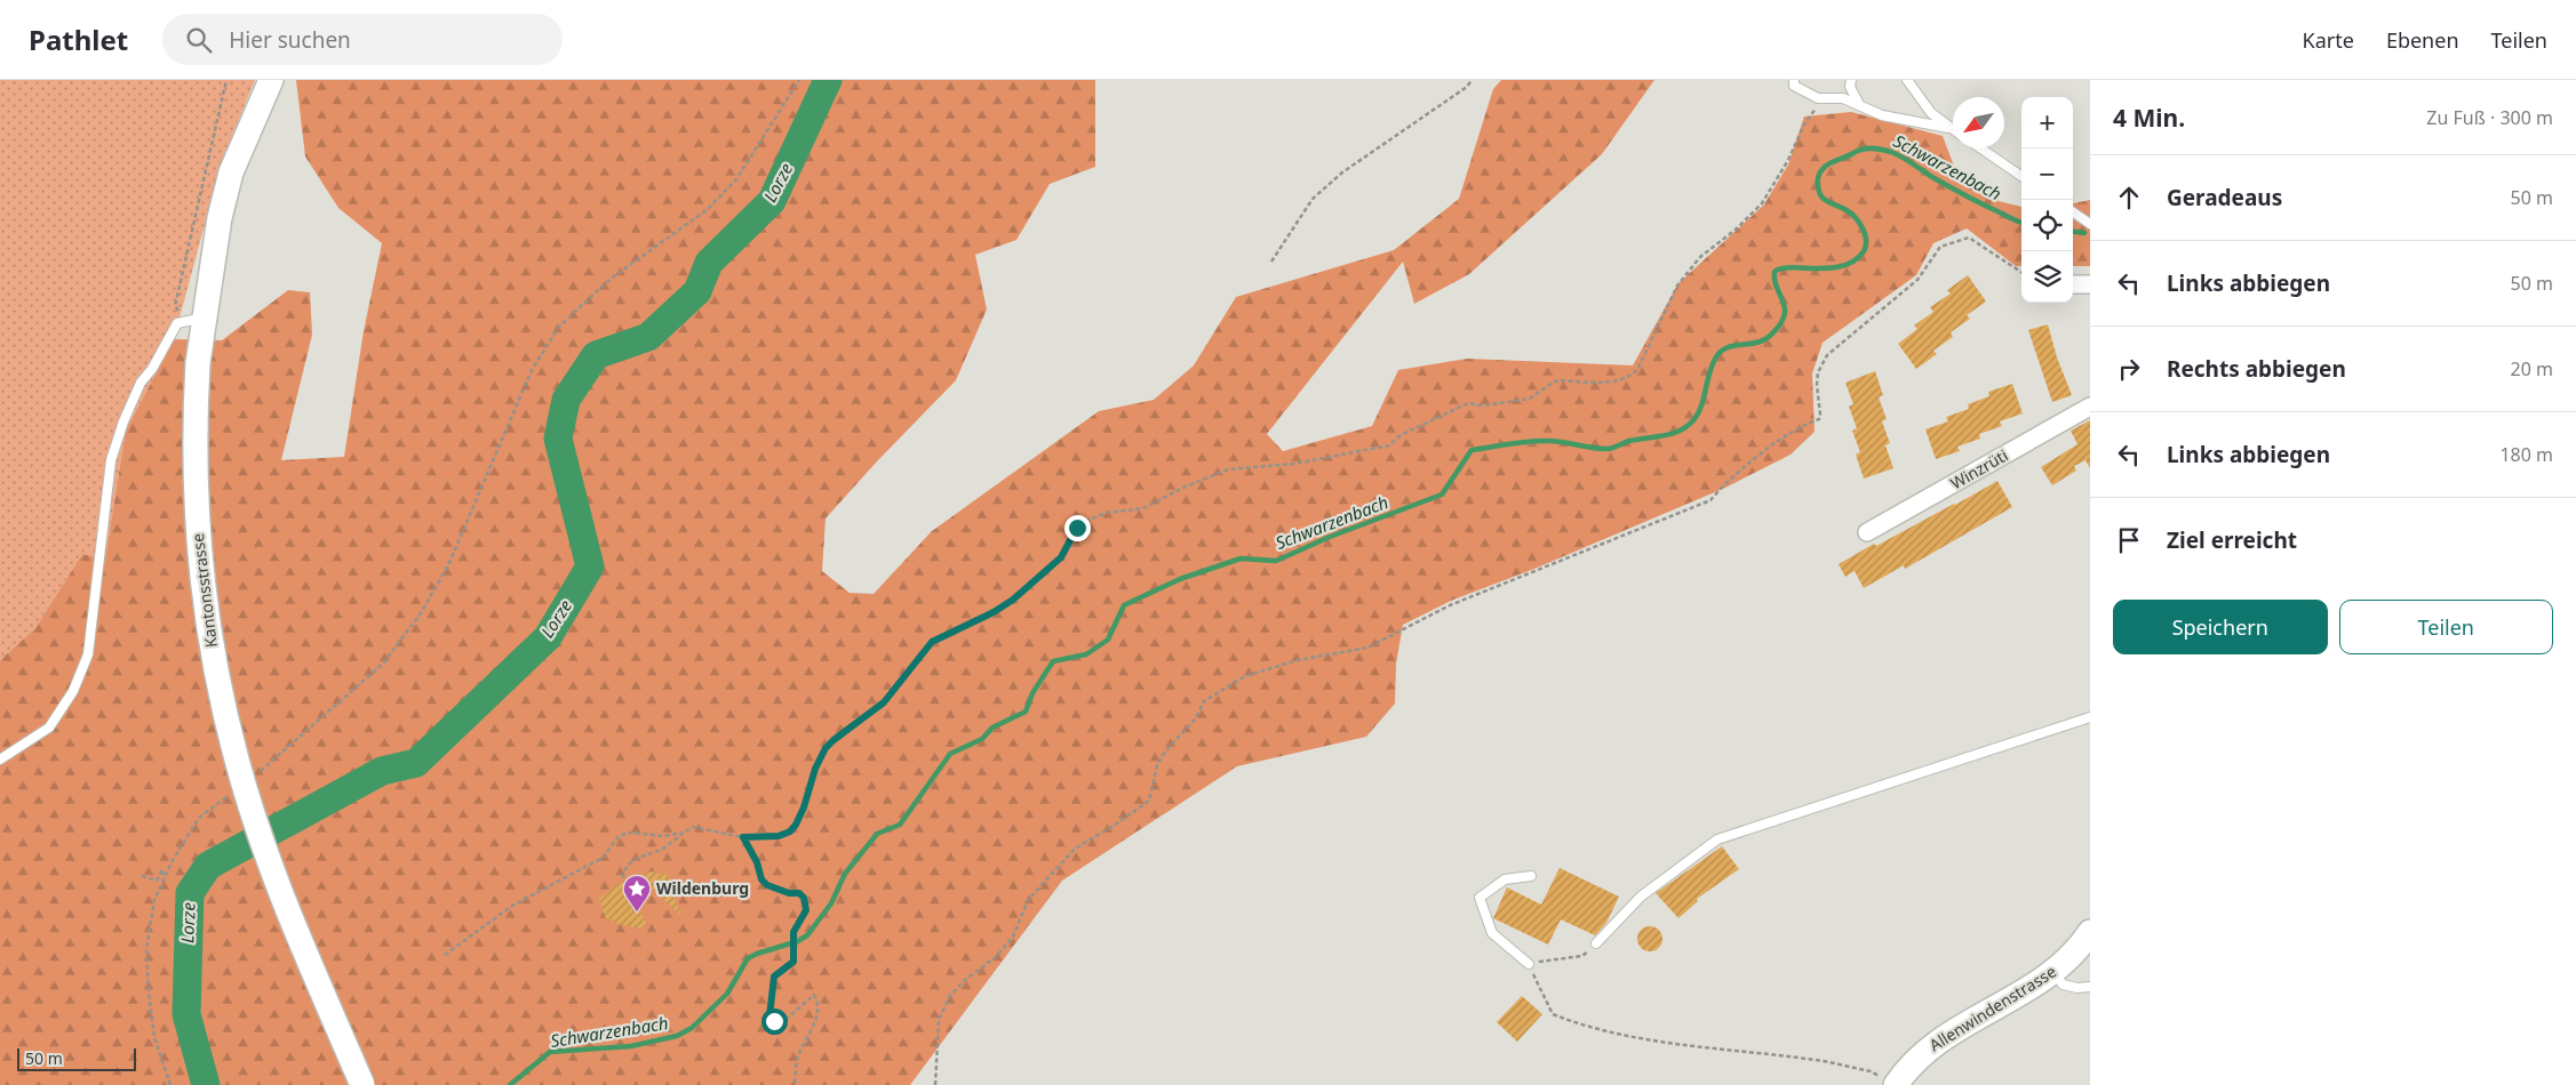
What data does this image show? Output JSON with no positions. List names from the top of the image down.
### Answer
{
  "streets": {
    "main road": ["Kantonsstrasse", "Allenwindenstrasse"],
    "street": ["Winzrüti"]
  },
  "water": ["Schwarzenbach", "Lorze"],
  "places": {
    "place": ["Wildenburg"]
  },
  "scale_bar": "50 m",
  "north": "bottom left",
  "page": {
    "header": "Pathlet",
    "search": "Hier suchen",
    "nav": ["Karte", "Ebenen", "Teilen"],
    "heading": ["4 Min.", "Zu Fuß · 300 m"],
    "map_buttons": ["+", "−"],
    "list": [
      ["Geradeaus", "50 m"],
      ["Links abbiegen", "50 m"],
      ["Rechts abbiegen", "20 m"],
      ["Links abbiegen", "180 m"],
      "Ziel erreicht"
    ],
    "buttons": ["Speichern", "Teilen"],
    "scale": "50 m"
  }
}
